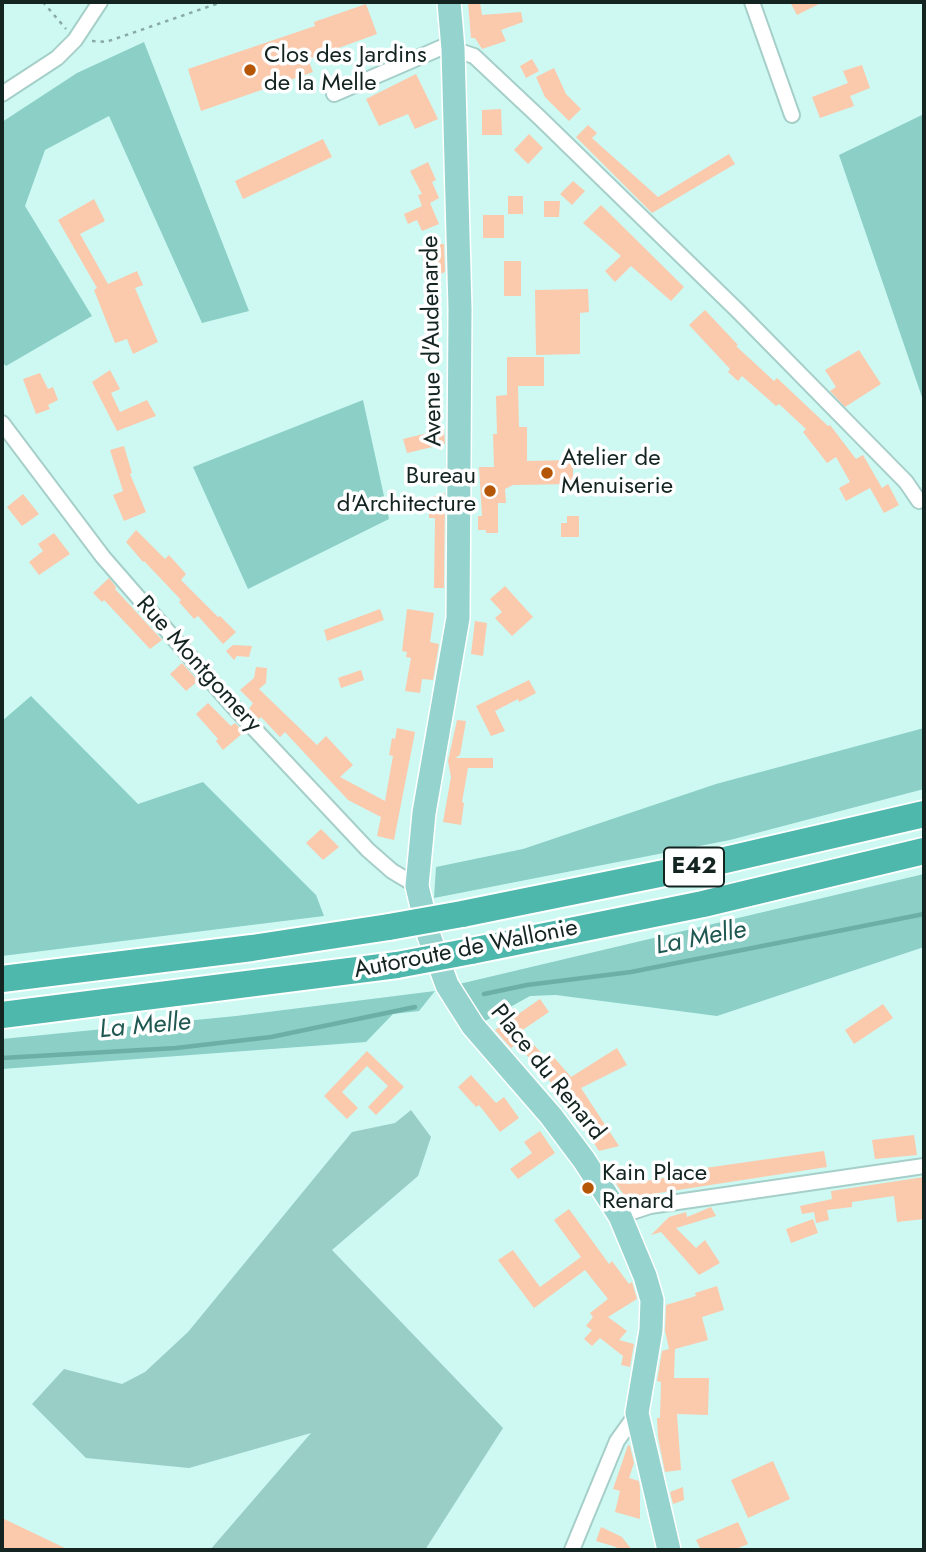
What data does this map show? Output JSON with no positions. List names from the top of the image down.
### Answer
{
  "streets": {
    "highway": ["E42", "Autoroute de Wallonie"],
    "main road": ["Avenue d'Audenarde", "Place du Renard"],
    "street": ["Rue Montgomery"]
  },
  "crossings": [
    ["Avenue d'Audenarde", "Rue Montgomery"],
    ["Avenue d'Audenarde", "Place du Renard"],
    ["Rue Montgomery", "Place du Renard"]
  ],
  "water": ["La Melle"],
  "places": [
    "Clos des Jardins de la Melle",
    "Atelier de Menuiserie",
    "Bureau d'Architecture",
    "Kain Place Renard"
  ]
}
